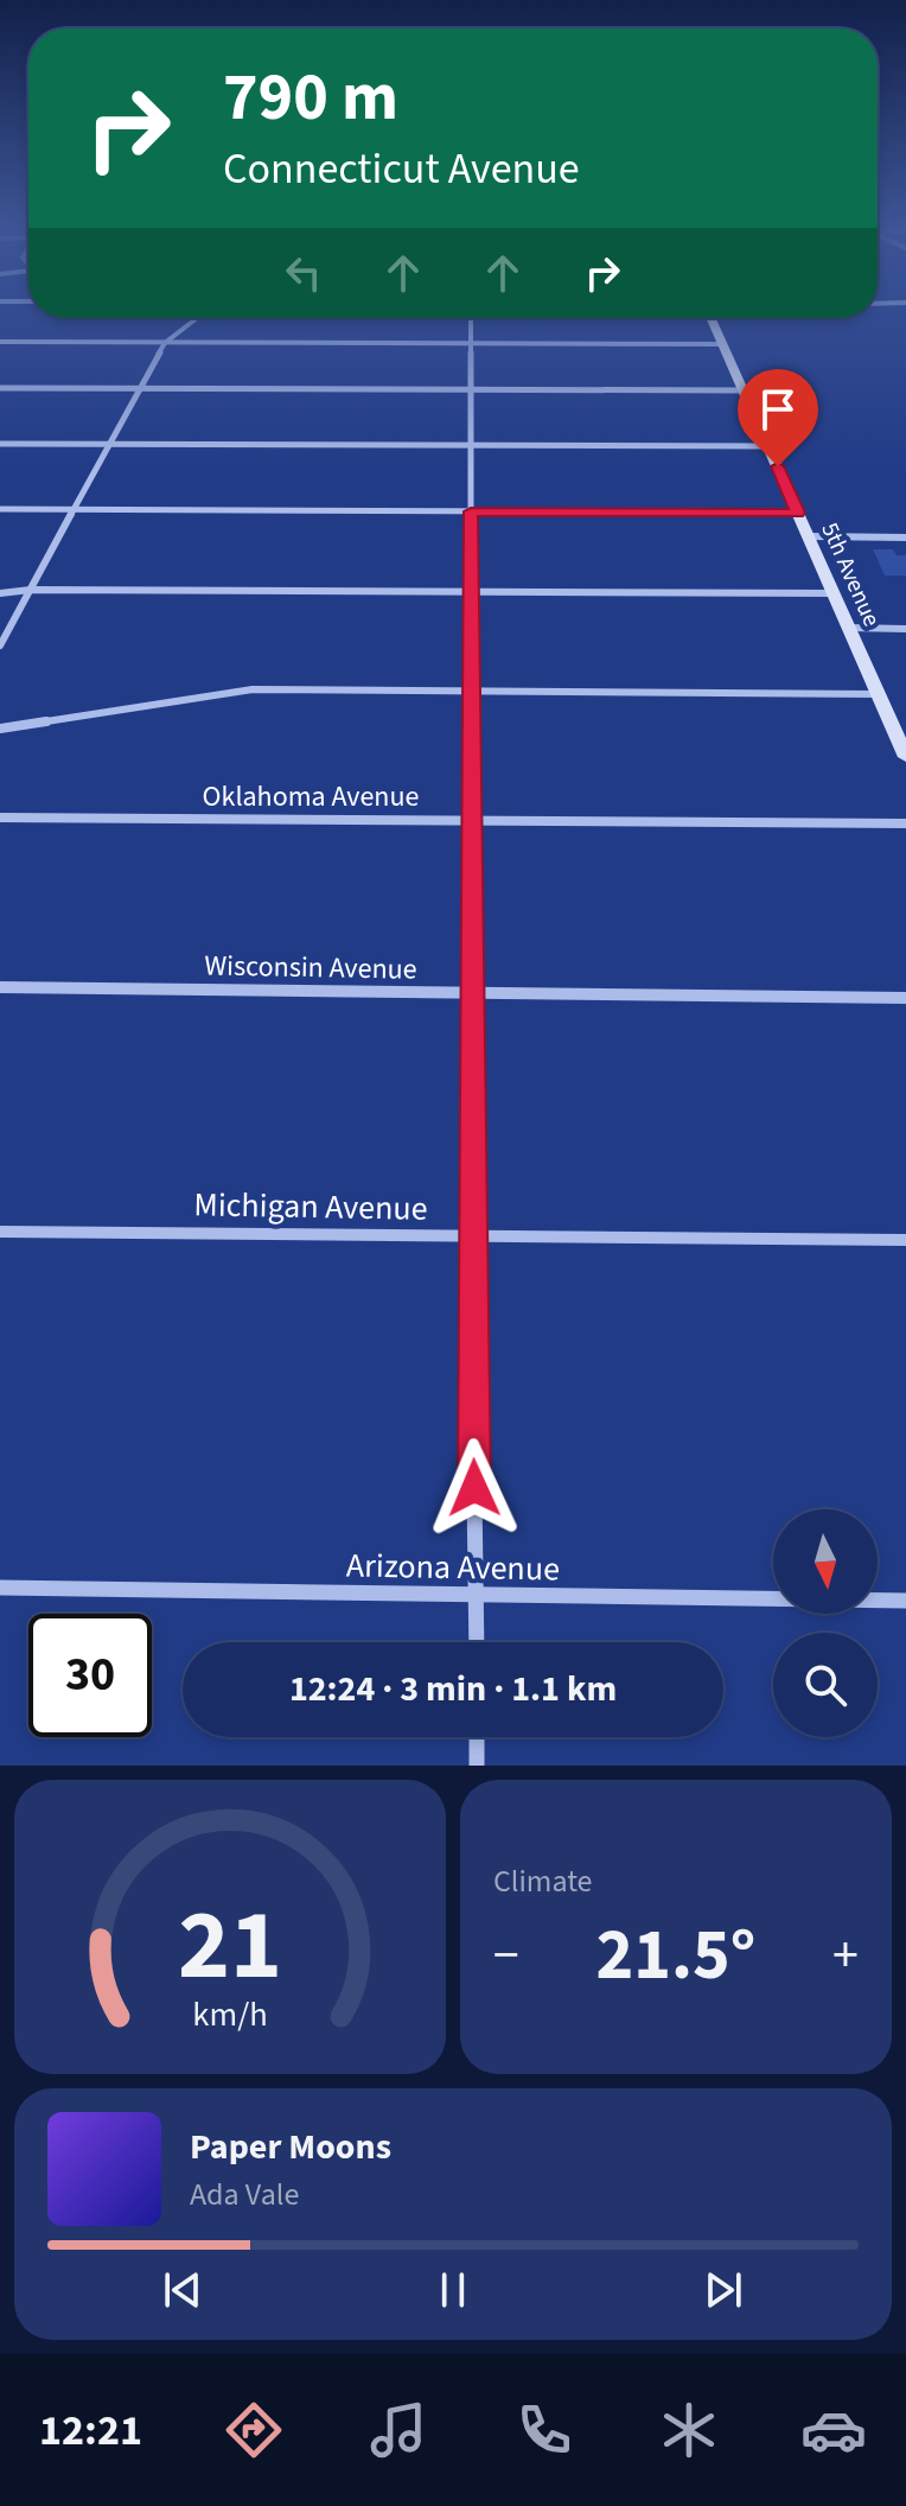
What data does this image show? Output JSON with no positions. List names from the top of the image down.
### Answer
{
  "streets": {
    "main road": ["5th Avenue"],
    "street": [
      "Oklahoma Avenue",
      "Wisconsin Avenue",
      "Michigan Avenue",
      "Arizona Avenue"
    ]
  },
  "north": "bottom",
  "page": {
    "turn": ["790 m", "Connecticut Avenue"],
    "limit": "30",
    "trip": "12:24 · 3 min · 1.1 km",
    "tile": "Climate",
    "heat": ["−", "21.5°", "+"],
    "song": ["Paper Moons", "Ada Vale"],
    "tabs": "12:21",
    "gauge": ["21", "km/h"]
  }
}
